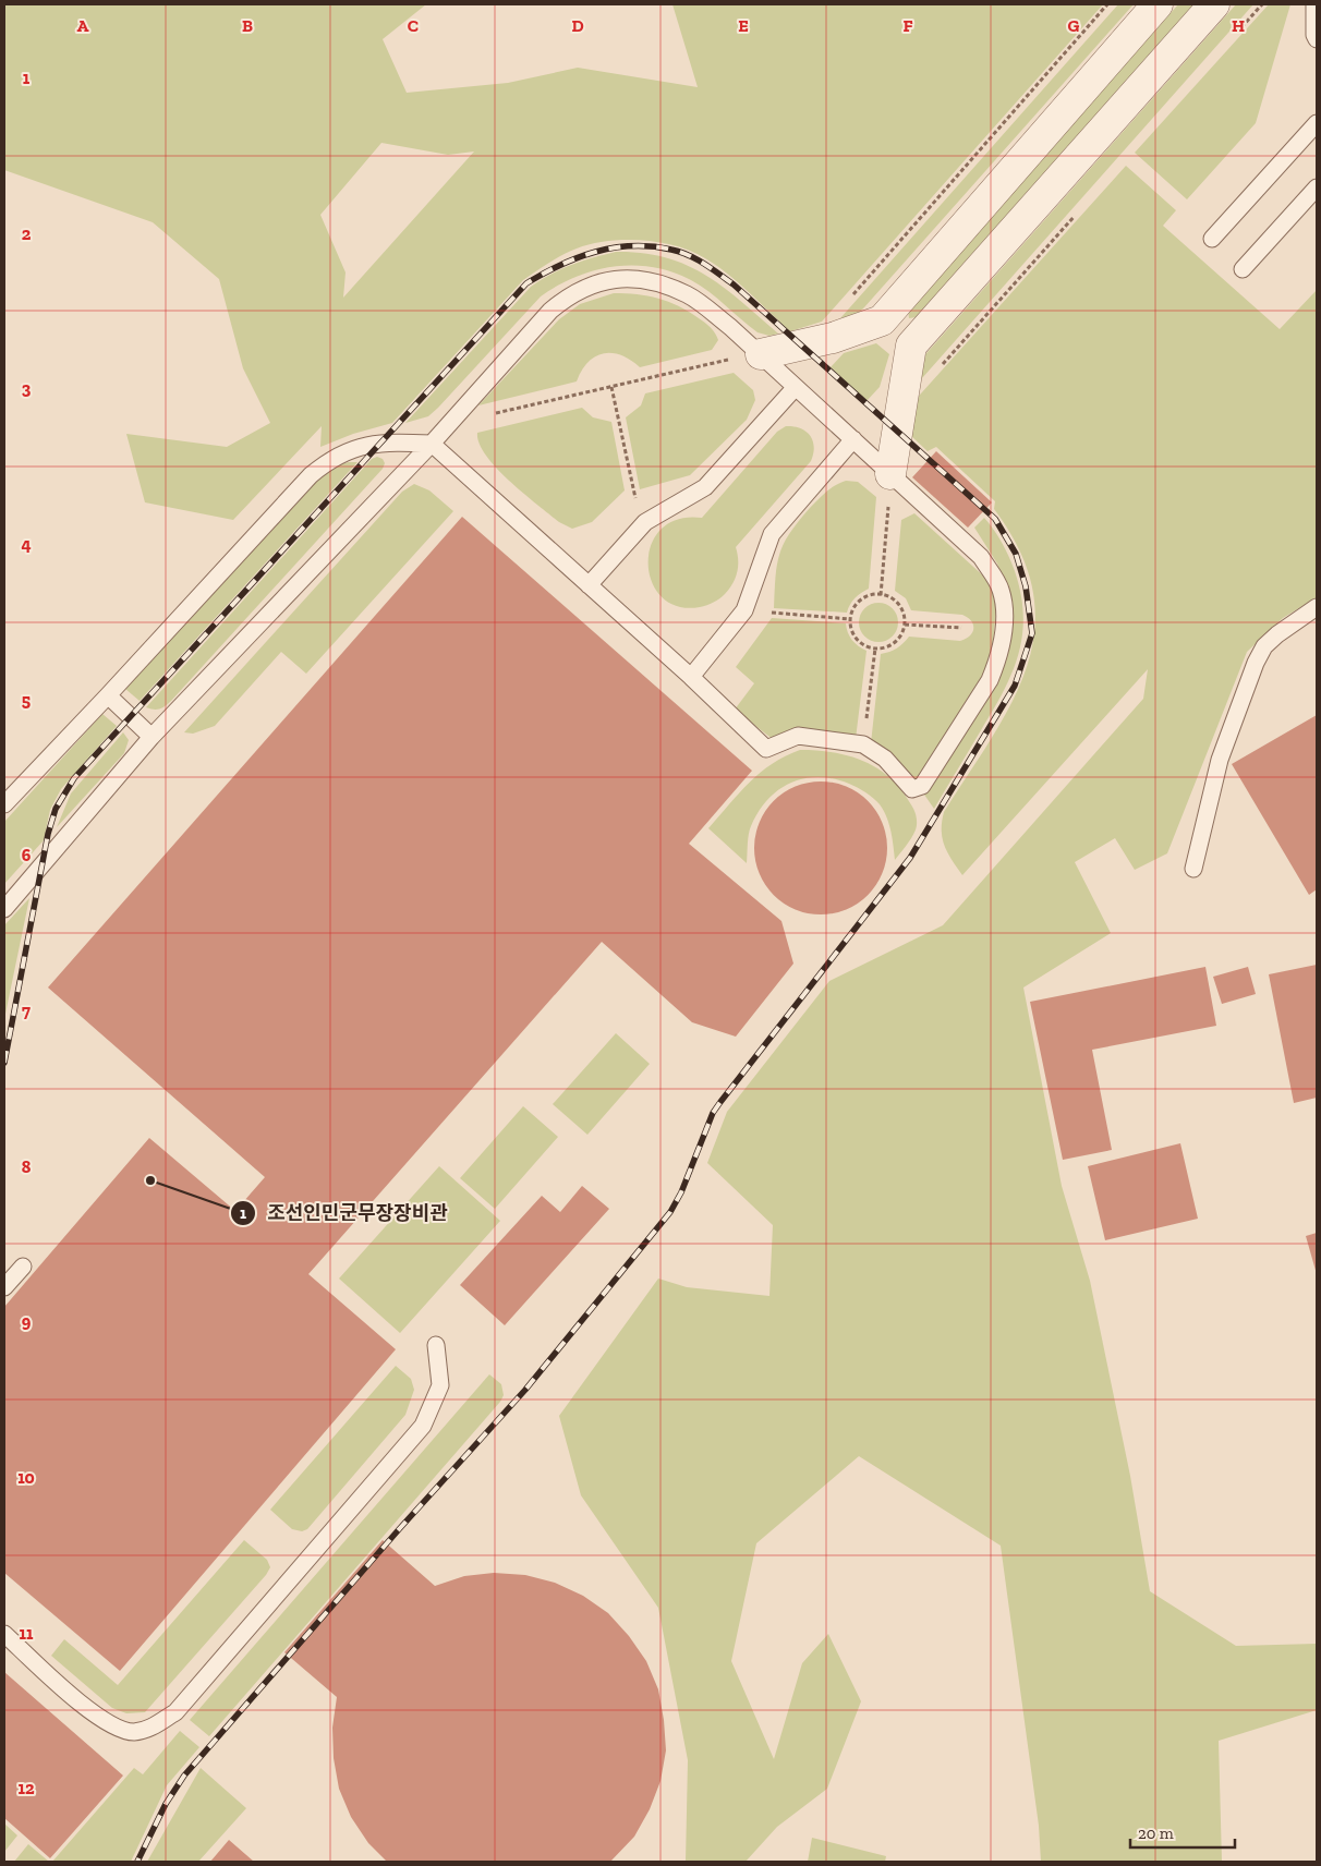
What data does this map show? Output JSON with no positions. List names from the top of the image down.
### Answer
{
  "places": ["조선인민군무장장비관"],
  "scale_bar": "20 m",
  "grid": {
    "columns": [
      "A",
      "B",
      "C",
      "D",
      "E",
      "F",
      "G",
      "H"
    ],
    "rows": [
      "1",
      "2",
      "3",
      "4",
      "5",
      "6",
      "7",
      "8",
      "9",
      "10",
      "11",
      "12"
    ]
  }
}
